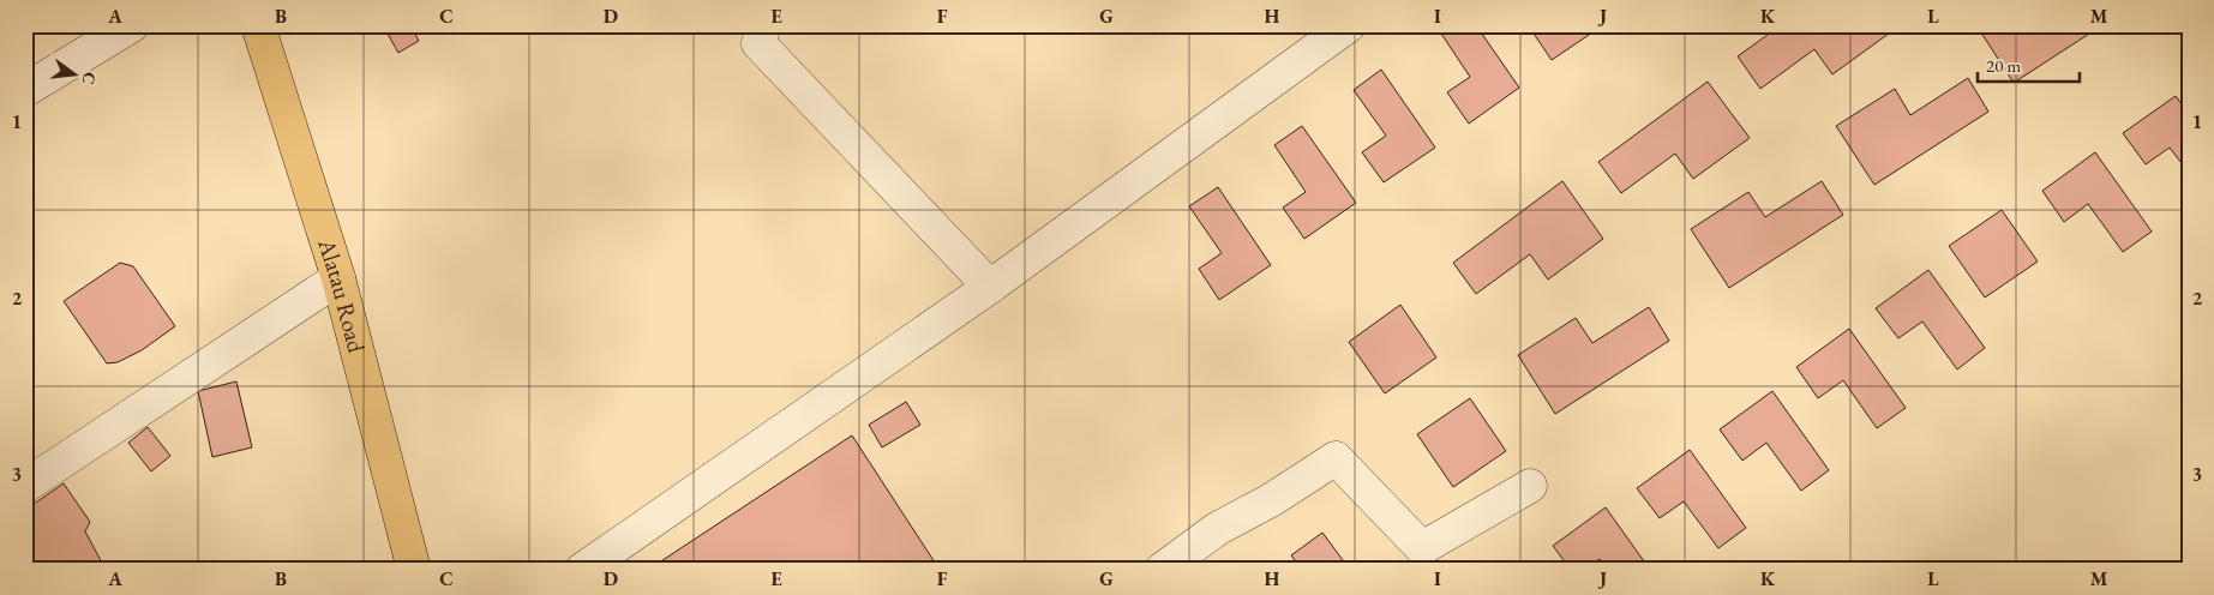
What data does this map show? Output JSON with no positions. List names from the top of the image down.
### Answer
{
  "streets": {
    "main road": ["Alatau Road"]
  },
  "scale_bar": "20 m",
  "north": "right",
  "grid": {
    "columns": [
      "A",
      "B",
      "C",
      "D",
      "E",
      "F",
      "G",
      "H",
      "I",
      "J",
      "K",
      "L",
      "M"
    ],
    "rows": ["1", "2", "3"]
  }
}
